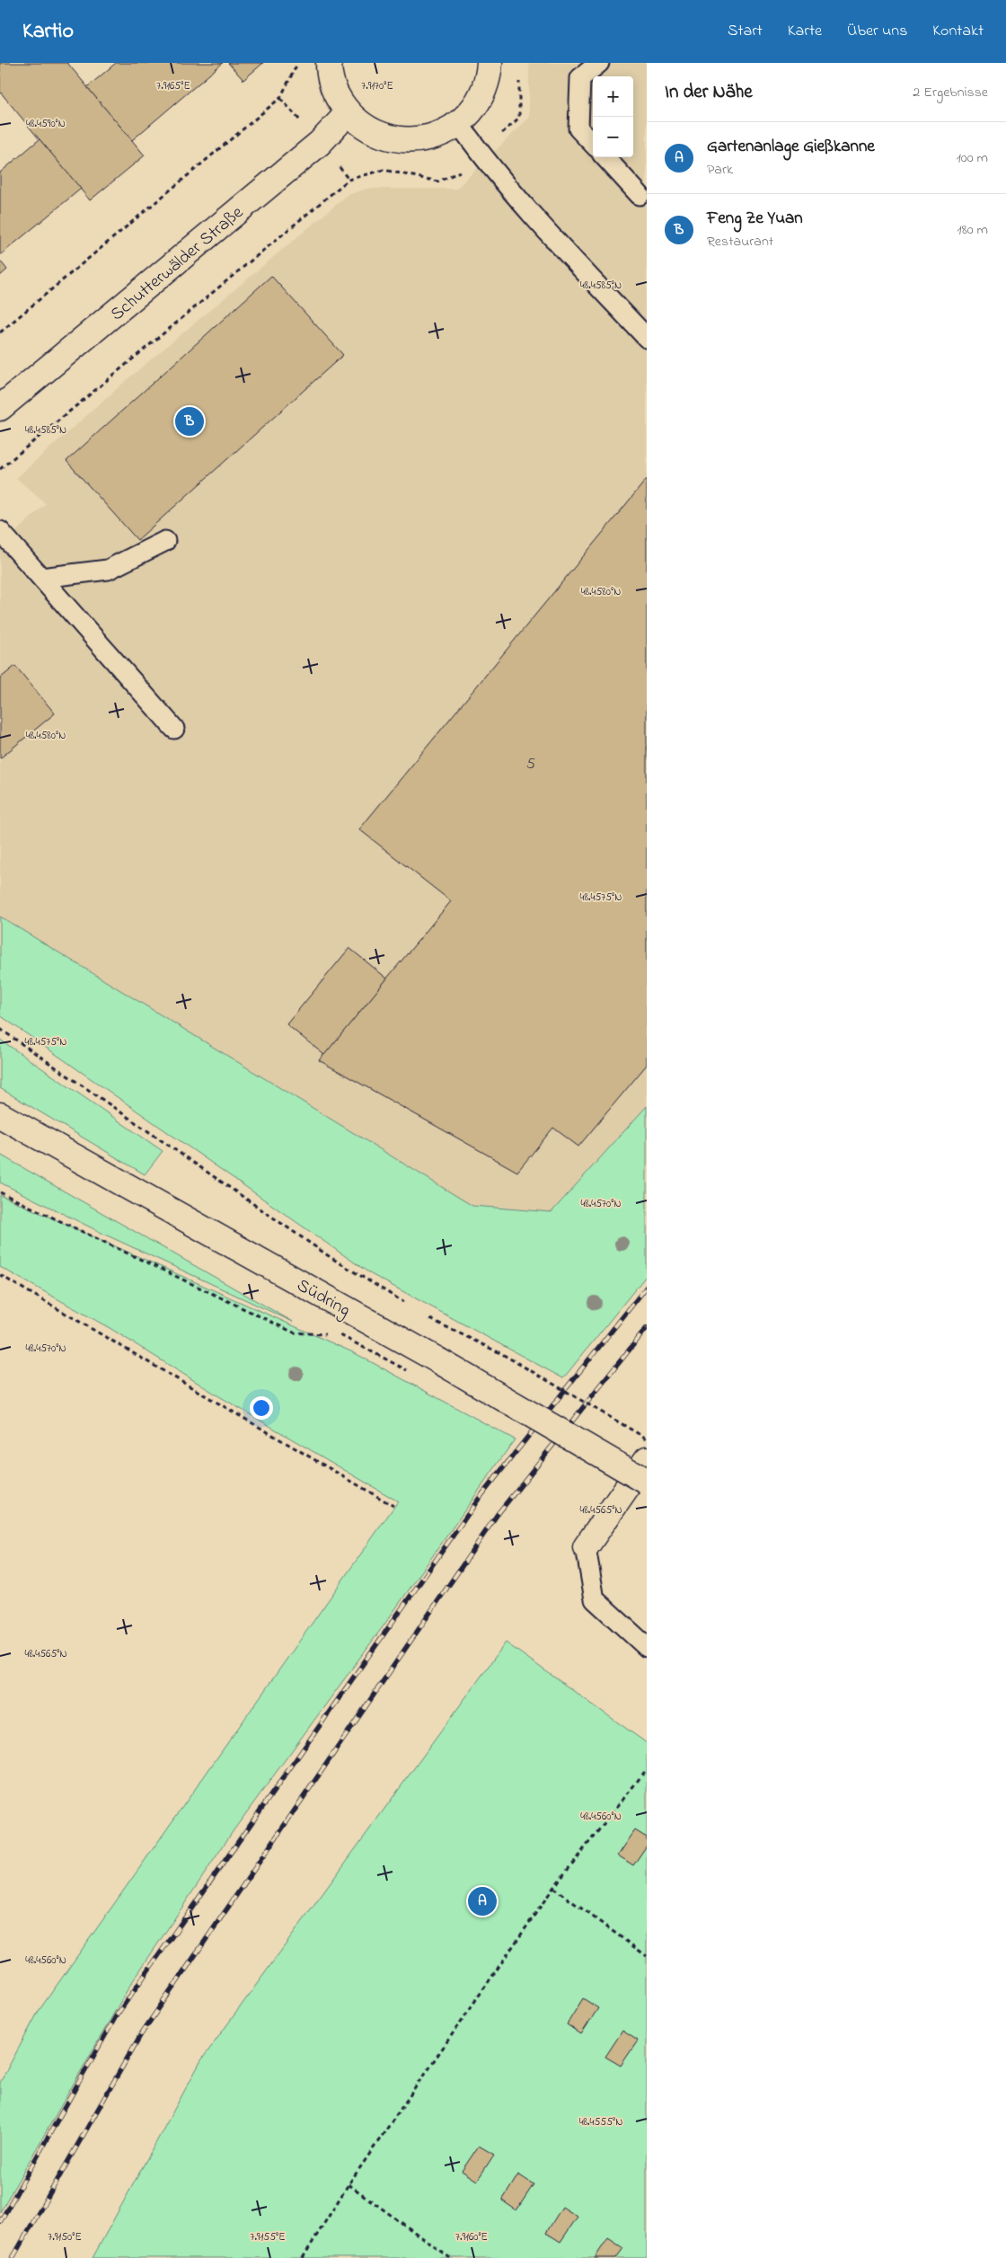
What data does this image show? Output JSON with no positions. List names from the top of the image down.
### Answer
{
  "streets": {
    "street": ["Schutterwälder Straße", "Südring"]
  },
  "house_numbers": ["5"],
  "page": {
    "header": "Kartio",
    "nav": [
      "Start",
      "Karte",
      "Über uns",
      "Kontakt"
    ],
    "heading": ["In der Nähe", "2 Ergebnisse"],
    "map_buttons": ["+", "−"],
    "list": [
      {
        "mark": "A",
        "name": "Gartenanlage Gießkanne",
        "note": "Park",
        "value": "100 m"
      },
      {
        "mark": "B",
        "name": "Feng Ze Yuan",
        "note": "Restaurant",
        "value": "180 m"
      }
    ],
    "pins": ["B", "A"]
  },
  "coordinates": [
    "7.9165°E",
    "7.9170°E",
    "48.4590°N",
    "48.4585°N",
    "48.4580°N",
    "48.4575°N",
    "48.4570°N",
    "48.4565°N",
    "48.4560°N",
    "48.4555°N",
    "7.9150°E",
    "7.9155°E",
    "7.9160°E"
  ]
}
